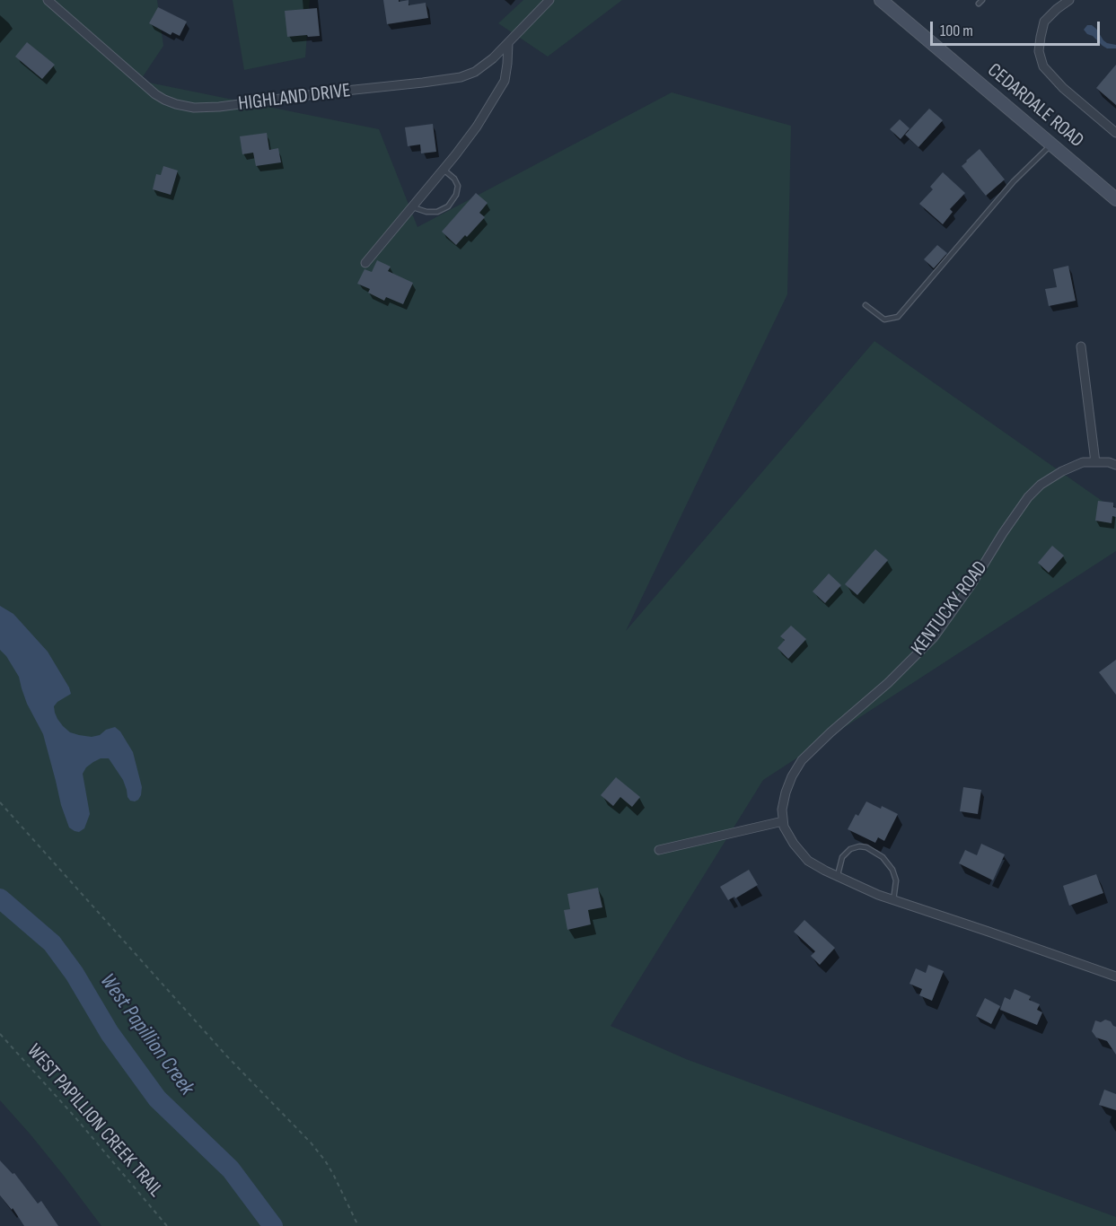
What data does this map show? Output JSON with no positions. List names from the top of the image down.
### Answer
{
  "streets": {
    "street": ["HIGHLAND DRIVE", "CEDARDALE ROAD", "KENTUCKY ROAD"],
    "path": ["WEST PAPILLION CREEK TRAIL"]
  },
  "water": ["West Papillion Creek"],
  "scale_bar": "100 m"
}
